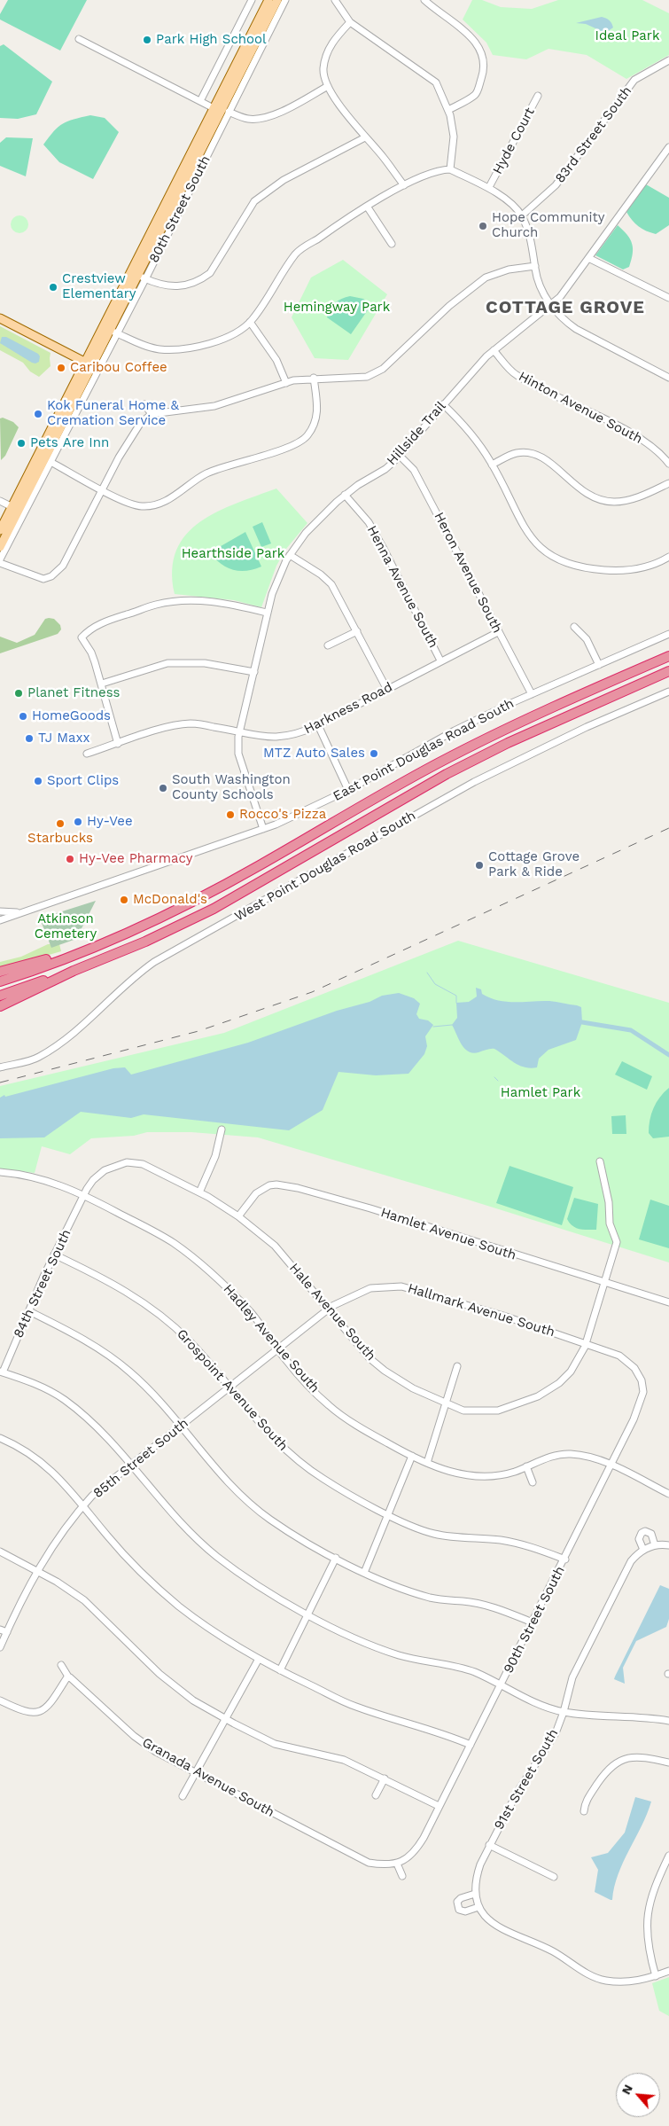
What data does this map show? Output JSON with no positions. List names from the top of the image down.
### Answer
{
  "streets": {
    "main road": ["80th Street South"],
    "street": [
      "83rd Street South",
      "Hyde Court",
      "Hinton Avenue South",
      "Hillside Trail",
      "Heron Avenue South",
      "Henna Avenue South",
      "Harkness Road",
      "East Point Douglas Road South",
      "West Point Douglas Road South",
      "Hamlet Avenue South",
      "84th Street South",
      "Hallmark Avenue South",
      "Hale Avenue South",
      "Hadley Avenue South",
      "Grospoint Avenue South",
      "85th Street South",
      "90th Street South",
      "Granada Avenue South",
      "91st Street South"
    ]
  },
  "crossings": [
    ["Hinton Avenue South", "Hillside Trail"],
    ["Hillside Trail", "Heron Avenue South"],
    ["Hillside Trail", "Henna Avenue South"],
    ["Hillside Trail", "Harkness Road"],
    ["Hillside Trail", "East Point Douglas Road South"],
    ["Heron Avenue South", "Harkness Road"],
    ["Heron Avenue South", "East Point Douglas Road South"],
    ["Henna Avenue South", "Harkness Road"],
    ["Hamlet Avenue South", "Hale Avenue South"],
    ["84th Street South", "Hale Avenue South"],
    ["84th Street South", "Hadley Avenue South"],
    ["84th Street South", "Grospoint Avenue South"],
    ["Hallmark Avenue South", "Hale Avenue South"],
    ["Hallmark Avenue South", "85th Street South"],
    ["Hallmark Avenue South", "90th Street South"],
    ["Hale Avenue South", "Hadley Avenue South"],
    ["Hale Avenue South", "85th Street South"],
    ["Hadley Avenue South", "85th Street South"],
    ["Hadley Avenue South", "90th Street South"],
    ["Grospoint Avenue South", "85th Street South"],
    ["Grospoint Avenue South", "90th Street South"],
    ["90th Street South", "Granada Avenue South"]
  ],
  "districts": ["COTTAGE GROVE"],
  "parks": [
    "Ideal Park",
    "Hemingway Park",
    "Hearthside Park",
    "Atkinson Cemetery",
    "Hamlet Park"
  ],
  "places": [
    "Park High School",
    "Hope Community Church",
    "Crestview Elementary",
    "Caribou Coffee",
    "Kok Funeral Home & Cremation Service",
    "Pets Are Inn",
    "Planet Fitness",
    "HomeGoods",
    "TJ Maxx",
    "MTZ Auto Sales",
    "Sport Clips",
    "South Washington County Schools",
    "Rocco's Pizza",
    "Hy-Vee",
    "Starbucks",
    "Hy-Vee Pharmacy",
    "Cottage Grove Park & Ride",
    "McDonald's"
  ],
  "north": "top left"
}
